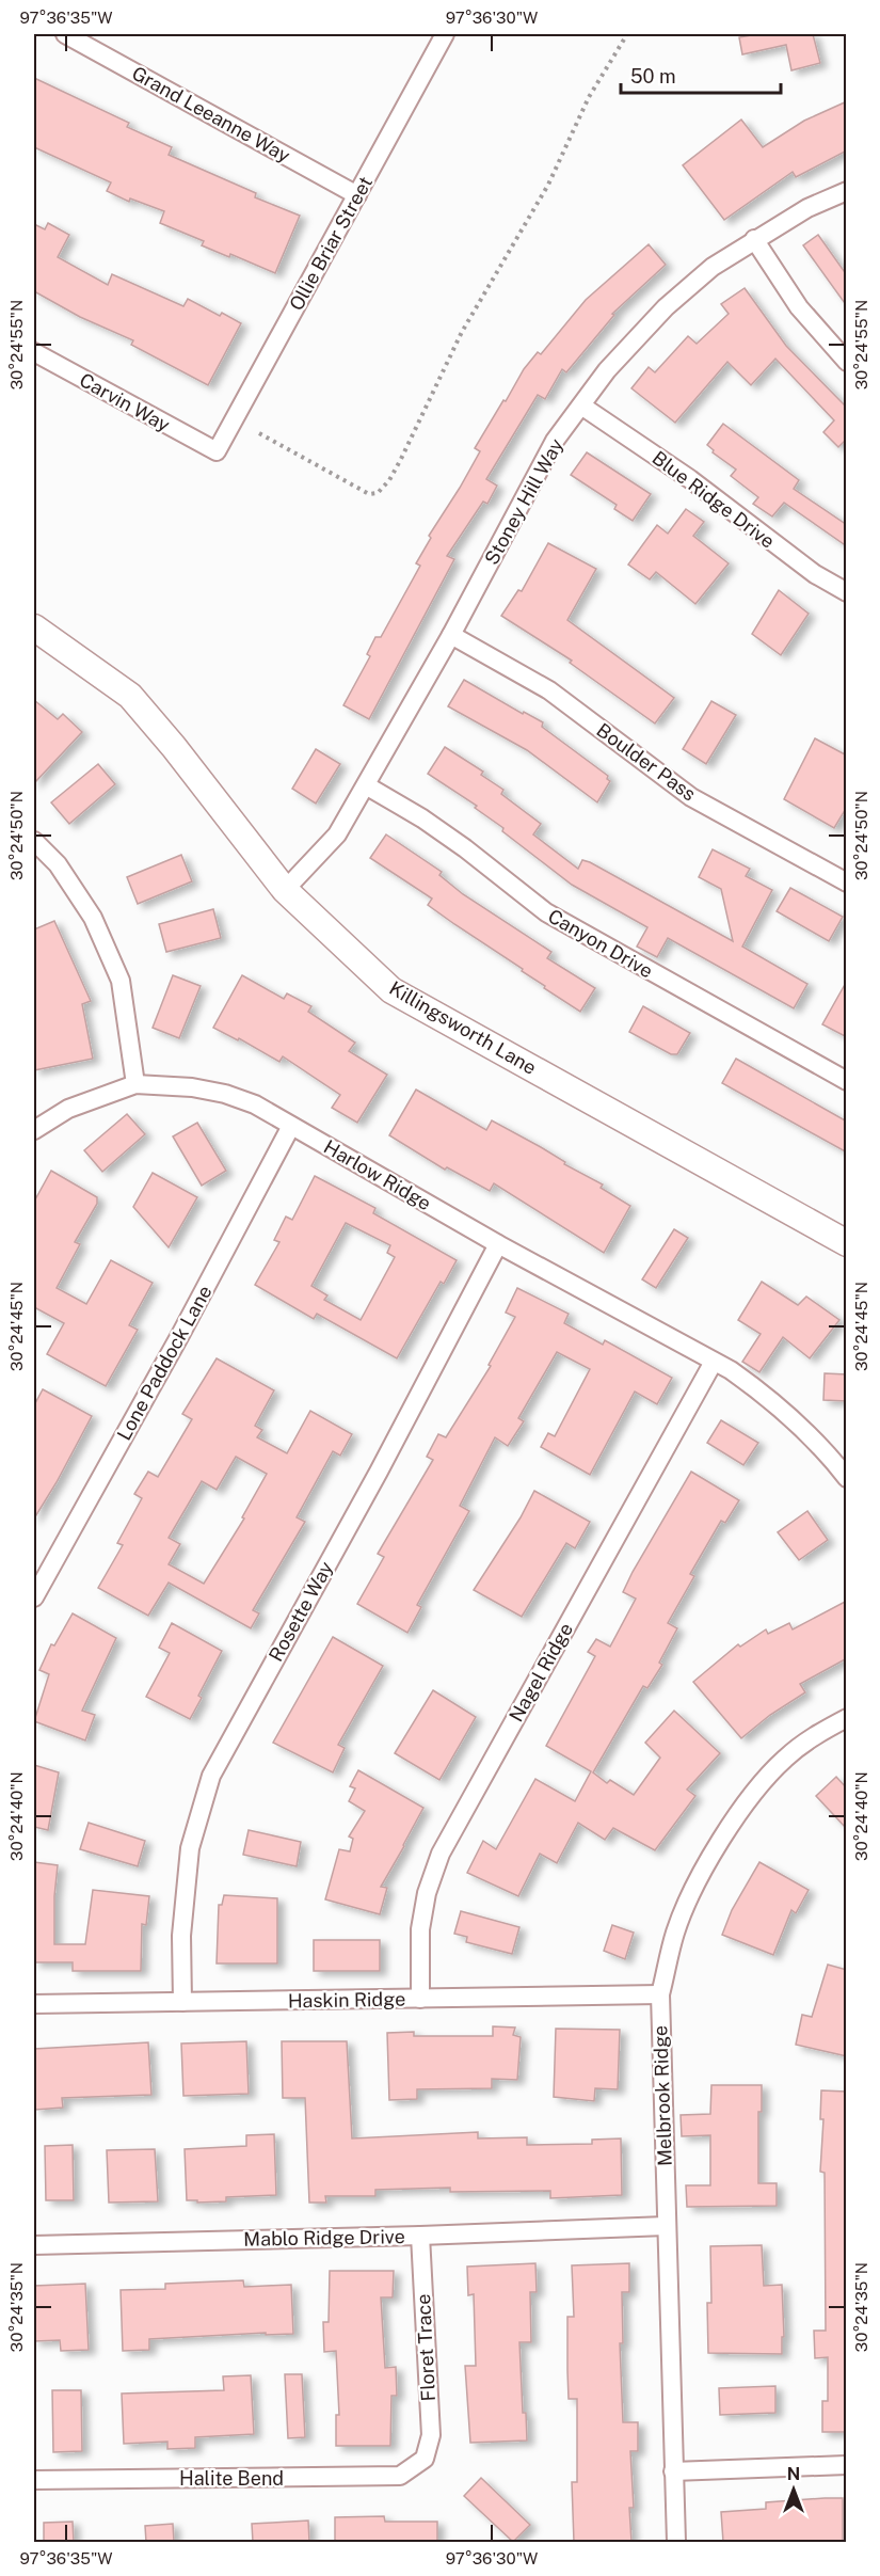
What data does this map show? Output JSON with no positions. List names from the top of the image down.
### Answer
{
  "streets": {
    "street": [
      "Grand Leeanne Way",
      "Ollie Briar Street",
      "Carvin Way",
      "Blue Ridge Drive",
      "Stoney Hill Way",
      "Boulder Pass",
      "Canyon Drive",
      "Killingsworth Lane",
      "Harlow Ridge",
      "Lone Paddock Lane",
      "Rosette Way",
      "Nagel Ridge",
      "Haskin Ridge",
      "Melbrook Ridge",
      "Mablo Ridge Drive",
      "Floret Trace",
      "Halite Bend"
    ]
  },
  "crossings": [
    ["Grand Leeanne Way", "Ollie Briar Street"],
    ["Ollie Briar Street", "Carvin Way"],
    ["Blue Ridge Drive", "Stoney Hill Way"],
    ["Stoney Hill Way", "Boulder Pass"],
    ["Stoney Hill Way", "Canyon Drive"],
    ["Stoney Hill Way", "Killingsworth Lane"],
    ["Harlow Ridge", "Lone Paddock Lane"],
    ["Harlow Ridge", "Rosette Way"],
    ["Harlow Ridge", "Nagel Ridge"],
    ["Rosette Way", "Haskin Ridge"],
    ["Nagel Ridge", "Haskin Ridge"],
    ["Haskin Ridge", "Melbrook Ridge"],
    ["Melbrook Ridge", "Mablo Ridge Drive"],
    ["Mablo Ridge Drive", "Floret Trace"],
    ["Floret Trace", "Halite Bend"]
  ],
  "scale_bar": "50 m",
  "north": "top",
  "coordinates": [
    "97°36'35\"W",
    "97°36'30\"W",
    "30°24'55\"N",
    "30°24'50\"N",
    "30°24'45\"N",
    "30°24'40\"N",
    "30°24'35\"N"
  ]
}
